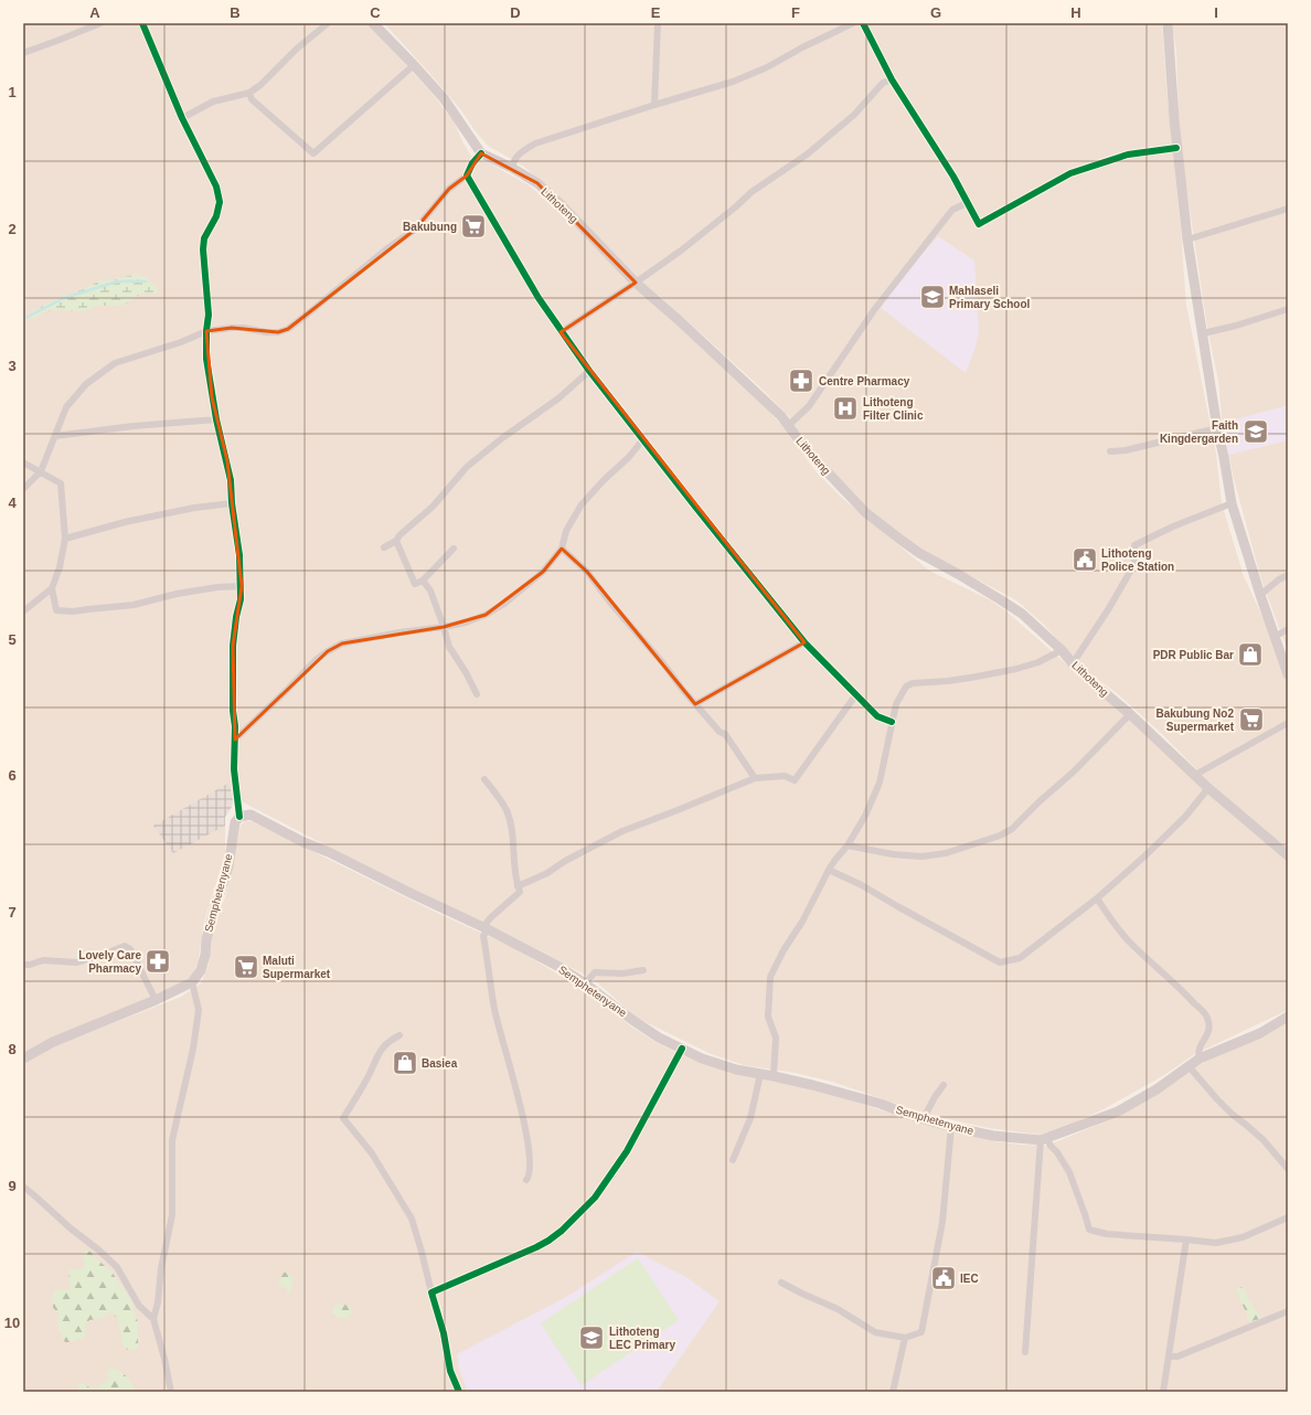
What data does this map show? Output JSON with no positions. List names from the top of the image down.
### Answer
{
  "streets": {
    "main road": ["Lithoteng", "Semphetenyane"]
  },
  "places": {
    "supermarket": ["Bakubung", "Bakubung No2 Supermarket", "Maluti Supermarket"],
    "school or university": ["Mahlaseli Primary School", "Faith Kingdergarden", "Lithoteng LEC Primary"],
    "pharmacy": ["Centre Pharmacy", "Lovely Care Pharmacy"],
    "hospital": ["Lithoteng Filter Clinic"],
    "public building": ["Lithoteng Police Station", "IEC"],
    "shop": ["PDR Public Bar", "Basiea"]
  },
  "grid": {
    "columns": [
      "A",
      "B",
      "C",
      "D",
      "E",
      "F",
      "G",
      "H",
      "I"
    ],
    "rows": [
      "1",
      "2",
      "3",
      "4",
      "5",
      "6",
      "7",
      "8",
      "9",
      "10"
    ]
  }
}
